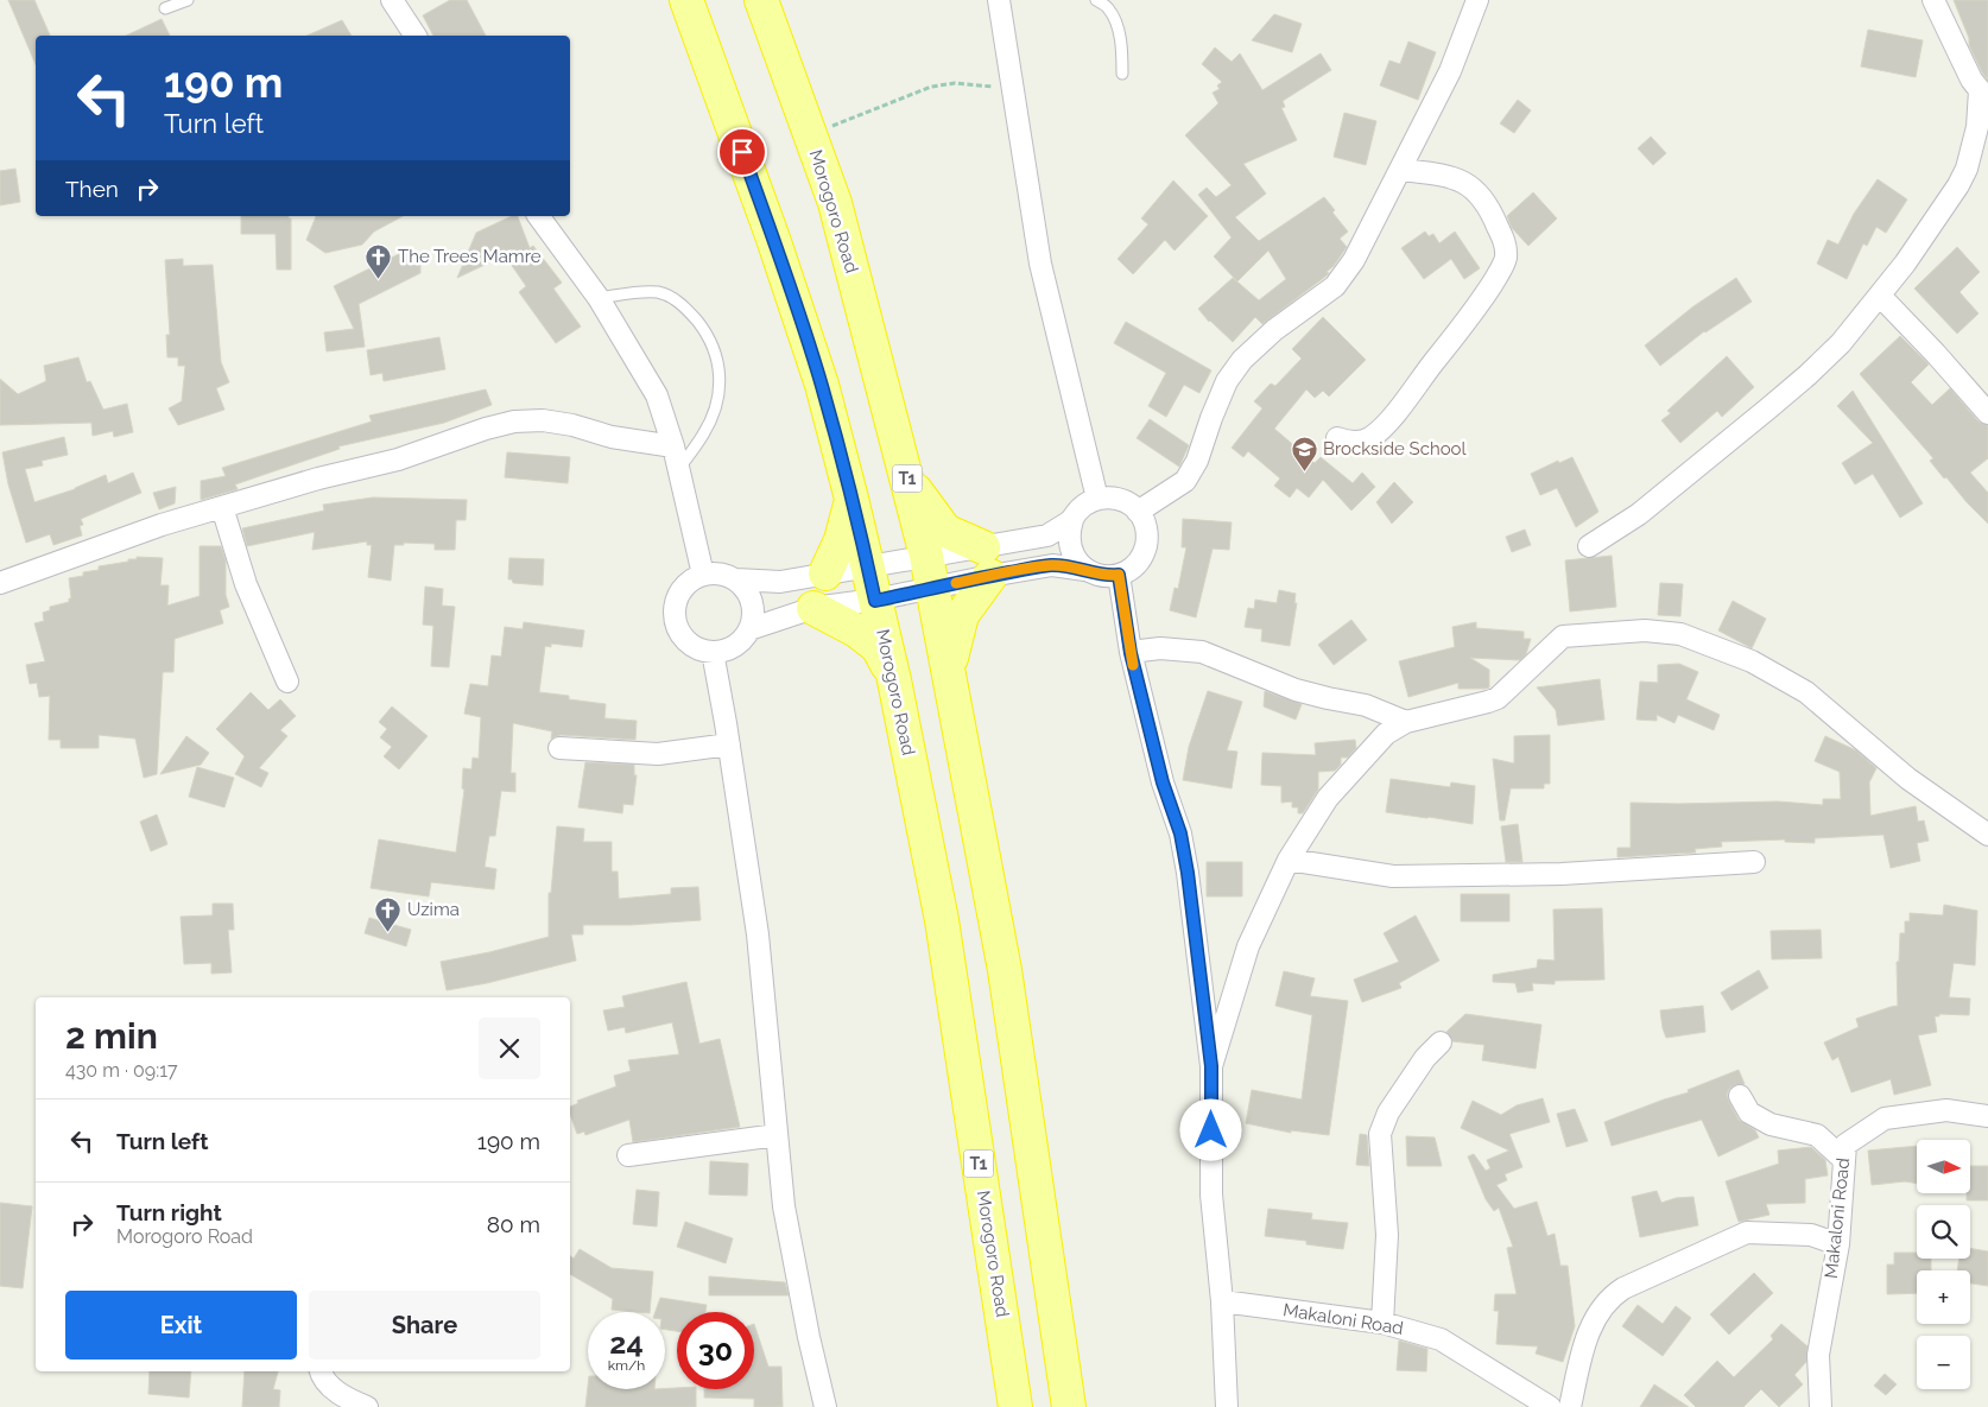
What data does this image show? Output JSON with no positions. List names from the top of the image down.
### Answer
{
  "streets": {
    "highway": ["Morogoro Road", "T1"],
    "street": ["Makaloni Road"]
  },
  "places": {
    "church": ["The Trees Mamre", "Uzima"],
    "school or university": ["Brockside School"]
  },
  "north": "right",
  "page": {
    "turn": ["190 m", "Turn left"],
    "then": "Then",
    "heading": ["2 min", "430 m · 09:17"],
    "list": [
      {
        "name": "Turn left",
        "value": "190 m"
      },
      {
        "name": "Turn right",
        "note": "Morogoro Road",
        "value": "80 m"
      }
    ],
    "map_buttons": ["+", "−"],
    "buttons": ["Exit", "Share"],
    "speed": "24 km/h",
    "limit": "30"
  }
}
